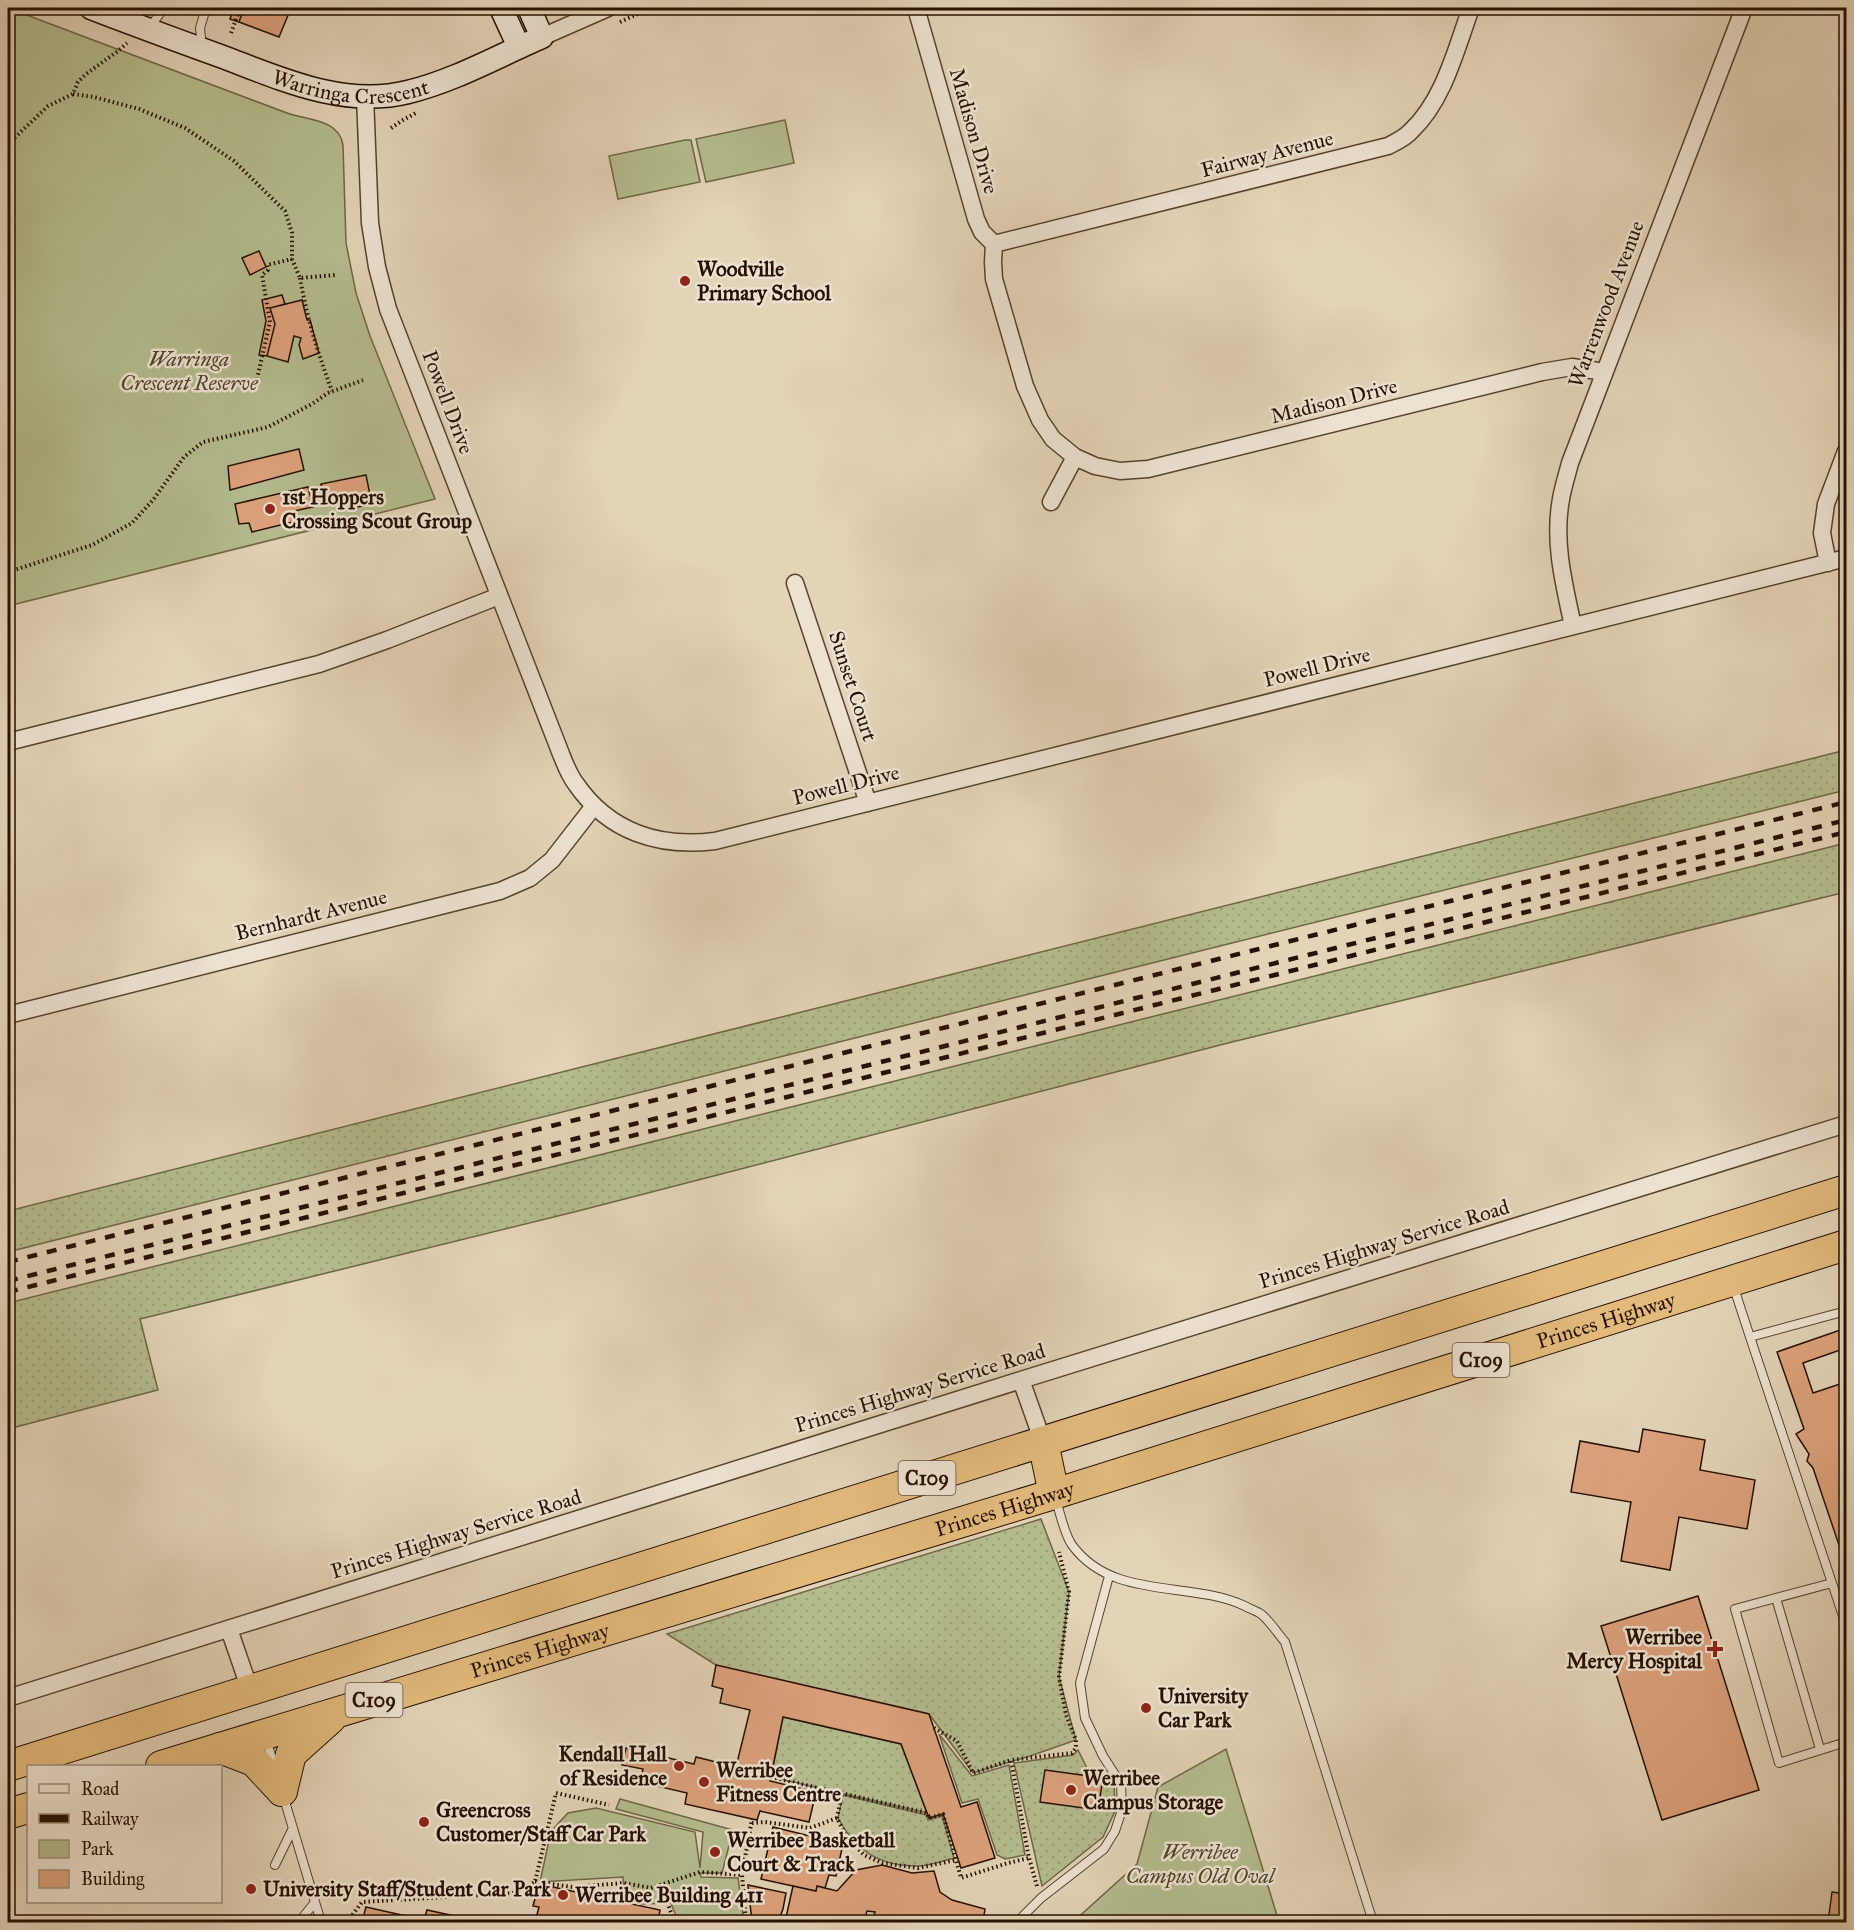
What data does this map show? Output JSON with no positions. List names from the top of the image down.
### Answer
{
  "streets": {
    "highway": ["Princes Highway", "C109"],
    "street": [
      "Warringa Crescent",
      "Madison Drive",
      "Fairway Avenue",
      "Warrenwood Avenue",
      "Powell Drive",
      "Sunset Court",
      "Bernhardt Avenue",
      "Princes Highway Service Road"
    ]
  },
  "crossings": [
    ["Warringa Crescent", "Powell Drive"],
    ["Madison Drive", "Fairway Avenue"],
    ["Madison Drive", "Warrenwood Avenue"],
    ["Warrenwood Avenue", "Powell Drive"],
    ["Powell Drive", "Sunset Court"],
    ["Powell Drive", "Bernhardt Avenue"]
  ],
  "parks": ["Warringa Crescent Reserve", "Werribee Campus Old Oval"],
  "places": {
    "other": [
      "Woodville Primary School",
      "1st Hoppers Crossing Scout Group",
      "University Car Park",
      "Kendall Hall of Residence",
      "Werribee Fitness Centre",
      "Werribee Campus Storage",
      "Greencross Customer/Staff Car Park",
      "Werribee Basketball Court & Track",
      "University Staff/Student Car Park",
      "Werribee Building 411"
    ],
    "health": ["Werribee Mercy Hospital"]
  },
  "legend": [
    "Road",
    "Railway",
    "Park",
    "Building"
  ]
}
